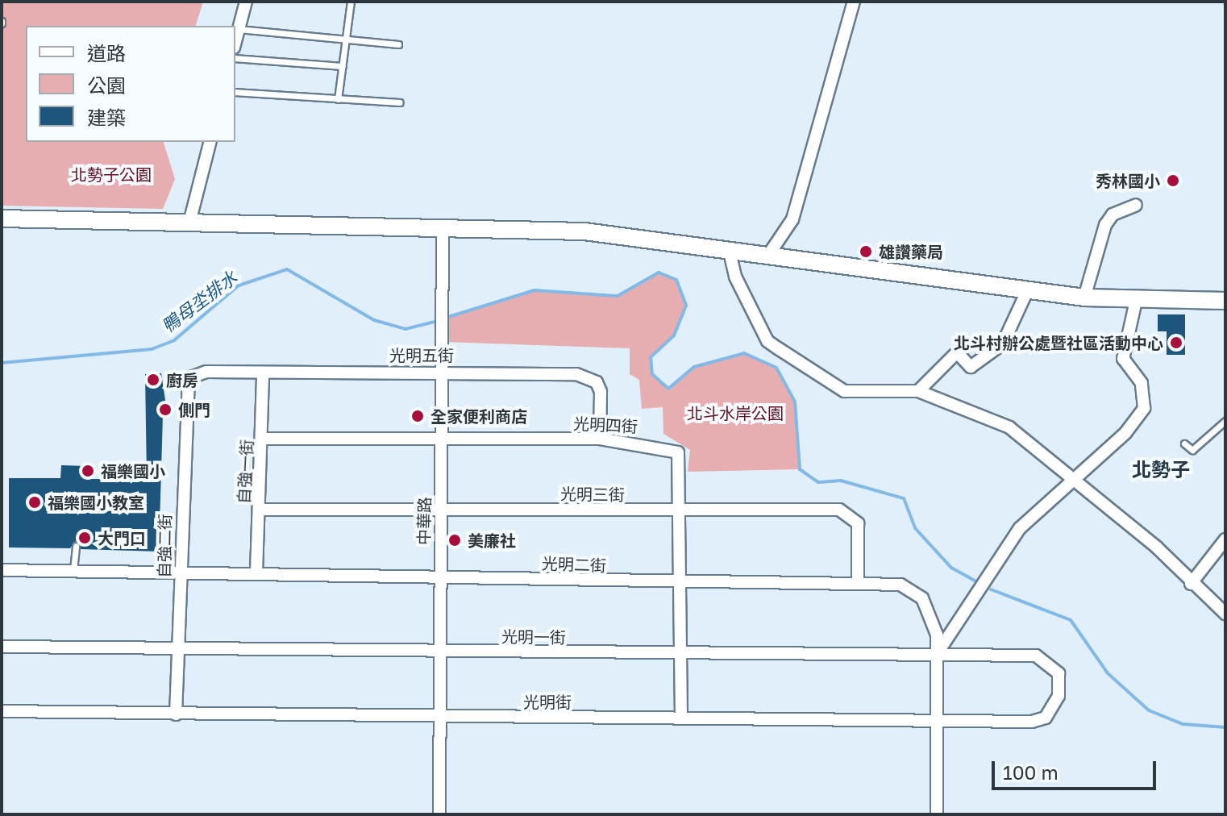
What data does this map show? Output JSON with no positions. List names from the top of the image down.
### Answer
{
  "streets": {
    "street": [
      "光明五街",
      "光明四街",
      "自強一街",
      "光明三街",
      "中華路",
      "自強二街",
      "光明二街",
      "光明一街",
      "光明街"
    ]
  },
  "crossings": [
    ["光明五街", "光明四街"],
    ["光明五街", "自強一街"],
    ["光明五街", "中華路"],
    ["光明五街", "自強二街"],
    ["光明四街", "自強一街"],
    ["光明四街", "光明三街"],
    ["光明四街", "中華路"],
    ["光明四街", "光明二街"],
    ["光明四街", "光明一街"],
    ["光明四街", "光明街"],
    ["自強一街", "光明三街"],
    ["自強一街", "光明二街"],
    ["光明三街", "中華路"],
    ["光明三街", "光明二街"],
    ["中華路", "光明二街"],
    ["中華路", "光明一街"],
    ["中華路", "光明街"],
    ["自強二街", "光明二街"],
    ["自強二街", "光明一街"],
    ["自強二街", "光明街"],
    ["光明二街", "光明一街"],
    ["光明二街", "光明街"],
    ["光明一街", "光明街"]
  ],
  "districts": ["北勢子"],
  "water": ["鴨母坔排水"],
  "parks": ["北勢子公園", "北斗水岸公園"],
  "places": [
    "秀林國小",
    "雄讚藥局",
    "北斗村辦公處暨社區活動中心",
    "廚房",
    "側門",
    "全家便利商店",
    "福樂國小",
    "福樂國小教室",
    "大門口",
    "美廉社"
  ],
  "legend": ["道路", "公園", "建築"],
  "scale_bar": "100 m"
}
